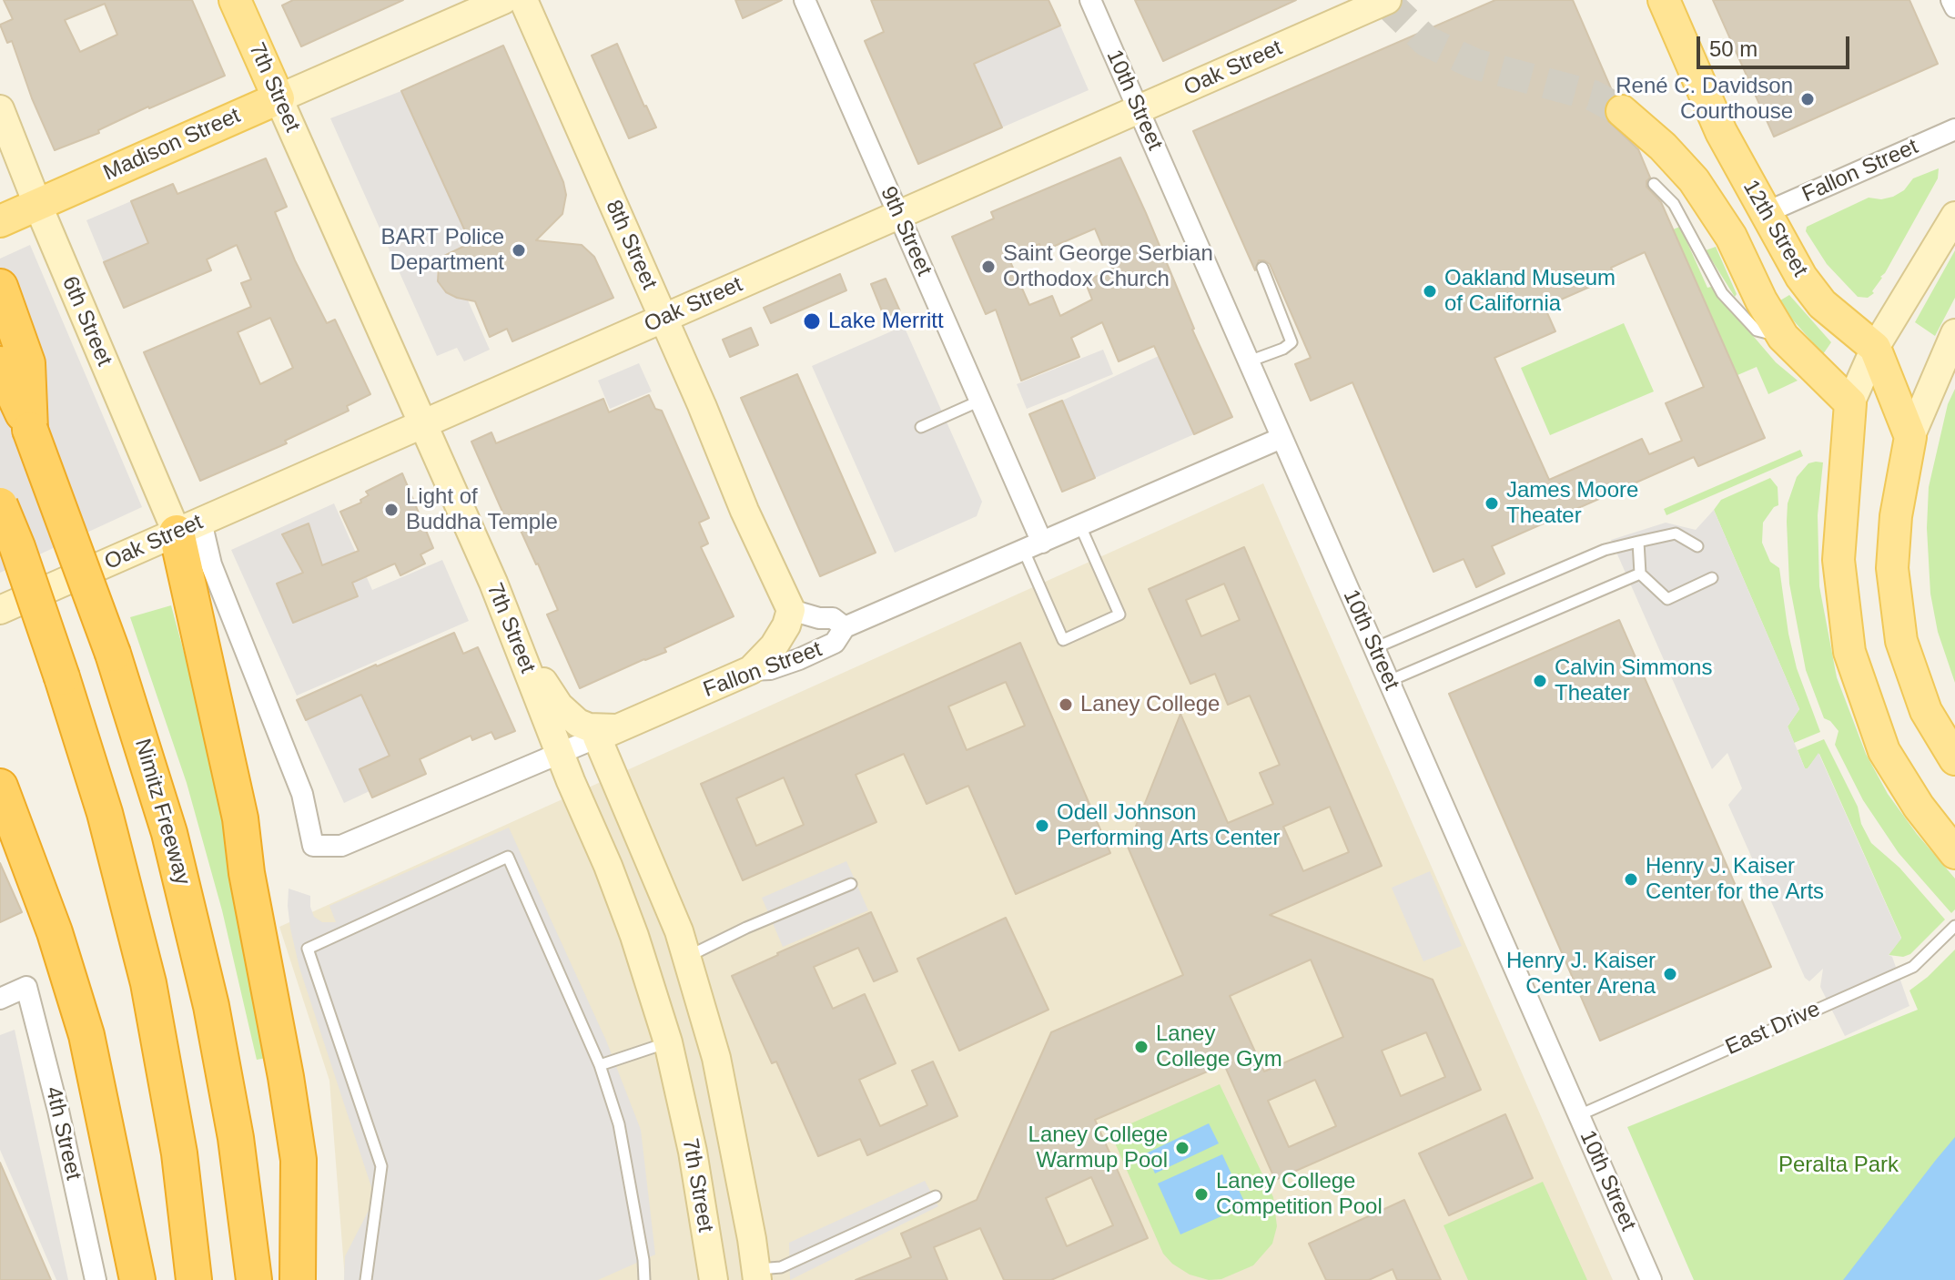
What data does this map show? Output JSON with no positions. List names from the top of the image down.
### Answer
{
  "streets": {
    "highway": ["Nimitz Freeway"],
    "main road": [
      "Oak Street",
      "7th Street",
      "Madison Street",
      "Fallon Street",
      "12th Street",
      "8th Street",
      "6th Street"
    ],
    "street": ["10th Street", "9th Street", "4th Street"],
    "lane": ["East Drive"]
  },
  "crossings": [
    ["Oak Street", "7th Street"],
    ["Oak Street", "10th Street"],
    ["Oak Street", "9th Street"],
    ["Oak Street", "8th Street"],
    ["Oak Street", "6th Street"],
    ["7th Street", "Madison Street"],
    ["7th Street", "Fallon Street"],
    ["10th Street", "Fallon Street"],
    ["10th Street", "East Drive"],
    ["Madison Street", "6th Street"],
    ["Fallon Street", "12th Street"],
    ["Fallon Street", "9th Street"],
    ["Fallon Street", "6th Street"]
  ],
  "parks": ["Peralta Park"],
  "places": [
    "René C. Davidson Courthouse",
    "BART Police Department",
    "Saint George Serbian Orthodox Church",
    "Oakland Museum of California",
    "Lake Merritt",
    "James Moore Theater",
    "Light of Buddha Temple",
    "Calvin Simmons Theater",
    "Laney College",
    "Odell Johnson Performing Arts Center",
    "Henry J. Kaiser Center for the Arts",
    "Henry J. Kaiser Center Arena",
    "Laney College Gym",
    "Laney College Warmup Pool",
    "Laney College Competition Pool"
  ],
  "scale_bar": "50 m"
}
